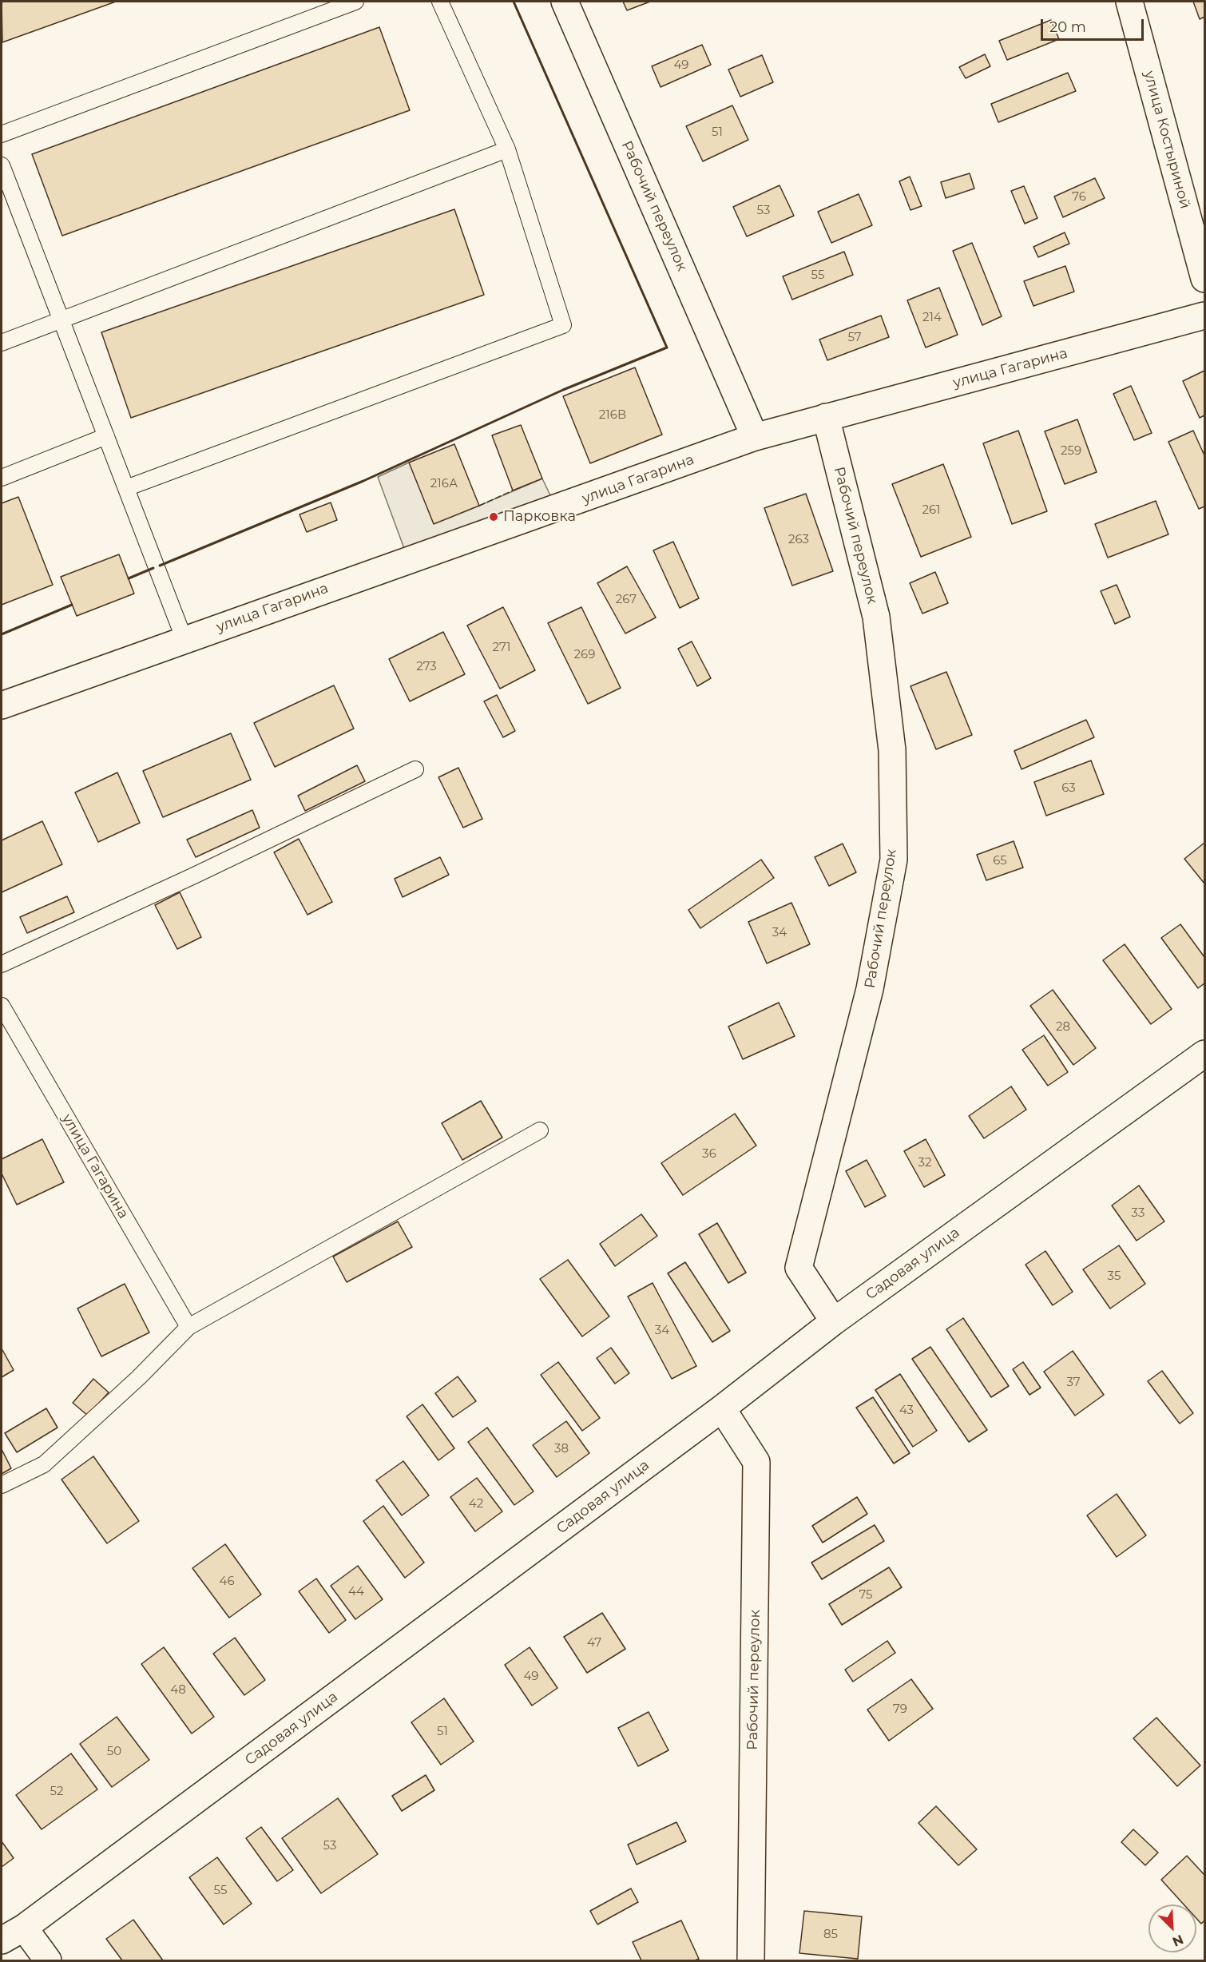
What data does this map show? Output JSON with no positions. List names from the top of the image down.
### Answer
{
  "streets": {
    "street": [
      "улица Костыриной",
      "Рабочий переулок",
      "улица Гагарина",
      "Садовая улица"
    ]
  },
  "crossings": [
    ["Рабочий переулок", "улица Гагарина"],
    ["Рабочий переулок", "Садовая улица"]
  ],
  "places": ["Парковка"],
  "house_numbers": [
    "49",
    "51",
    "76",
    "53",
    "55",
    "214",
    "57",
    "216В",
    "259",
    "216А",
    "261",
    "263",
    "267",
    "271",
    "269",
    "273",
    "63",
    "65",
    "34",
    "28",
    "36",
    "32",
    "33",
    "35",
    "34",
    "37",
    "43",
    "38",
    "42",
    "46",
    "44",
    "75",
    "47",
    "49",
    "48",
    "79",
    "51",
    "50",
    "52",
    "53",
    "55",
    "85"
  ],
  "scale_bar": "20 m",
  "north": "bottom right"
}
